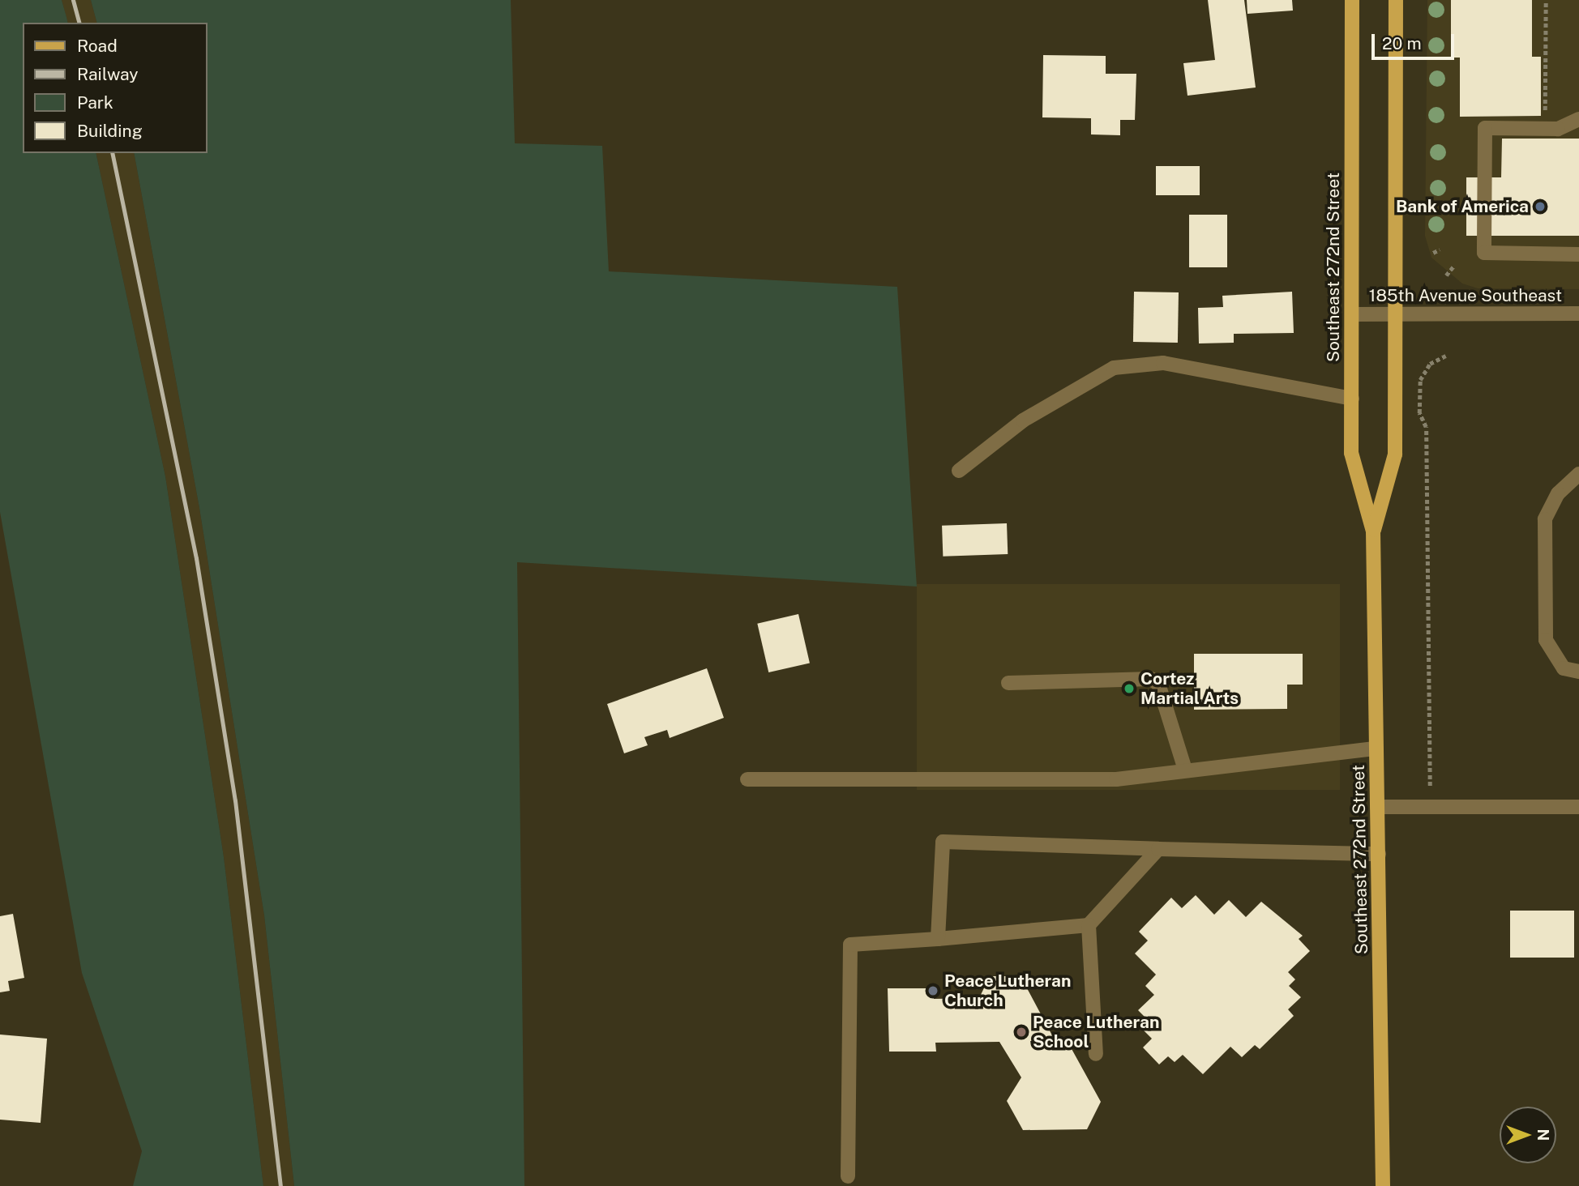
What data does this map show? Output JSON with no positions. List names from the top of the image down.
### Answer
{
  "streets": {
    "main road": ["Southeast 272nd Street"],
    "street": ["185th Avenue Southeast"]
  },
  "crossings": [
    ["Southeast 272nd Street", "185th Avenue Southeast"]
  ],
  "places": [
    "Bank of America",
    "Cortez Martial Arts",
    "Peace Lutheran Church",
    "Peace Lutheran School"
  ],
  "legend": [
    "Road",
    "Railway",
    "Park",
    "Building"
  ],
  "scale_bar": "20 m",
  "north": "right"
}
